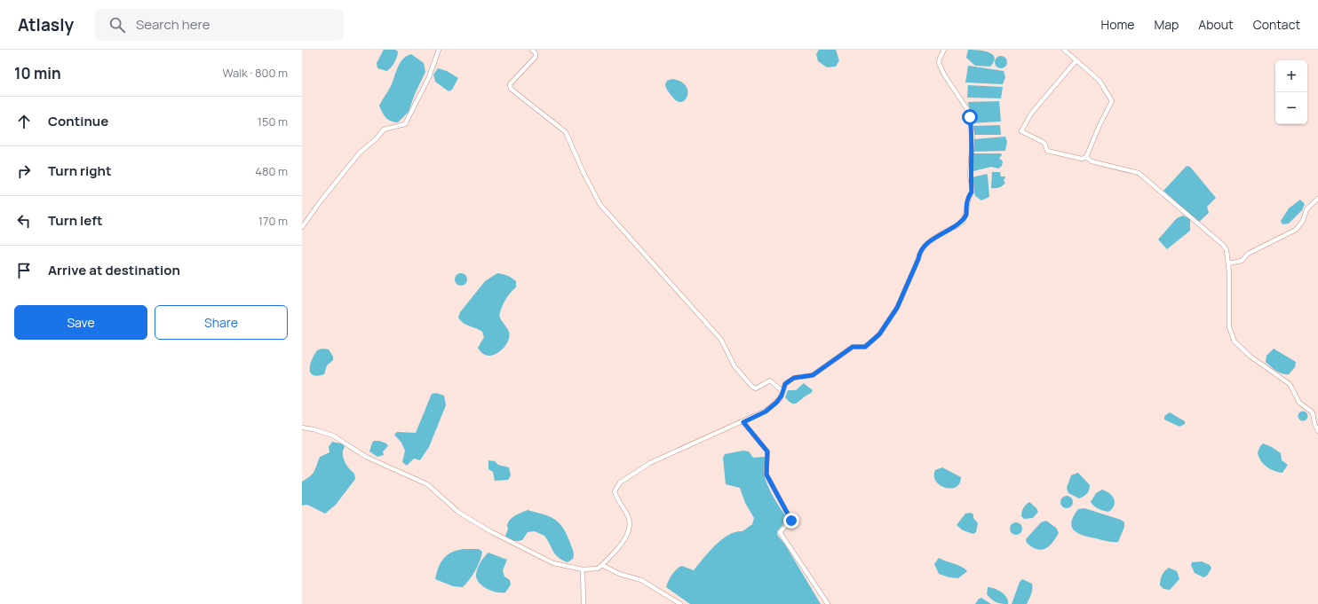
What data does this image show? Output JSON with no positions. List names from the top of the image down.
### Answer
{
  "page": {
    "header": "Atlasly",
    "search": "Search here",
    "nav": [
      "Home",
      "Map",
      "About",
      "Contact"
    ],
    "heading": ["10 min", "Walk · 800 m"],
    "map_buttons": ["+", "−"],
    "list": [
      ["Continue", "150 m"],
      ["Turn right", "480 m"],
      ["Turn left", "170 m"],
      "Arrive at destination"
    ],
    "buttons": ["Save", "Share"]
  }
}
